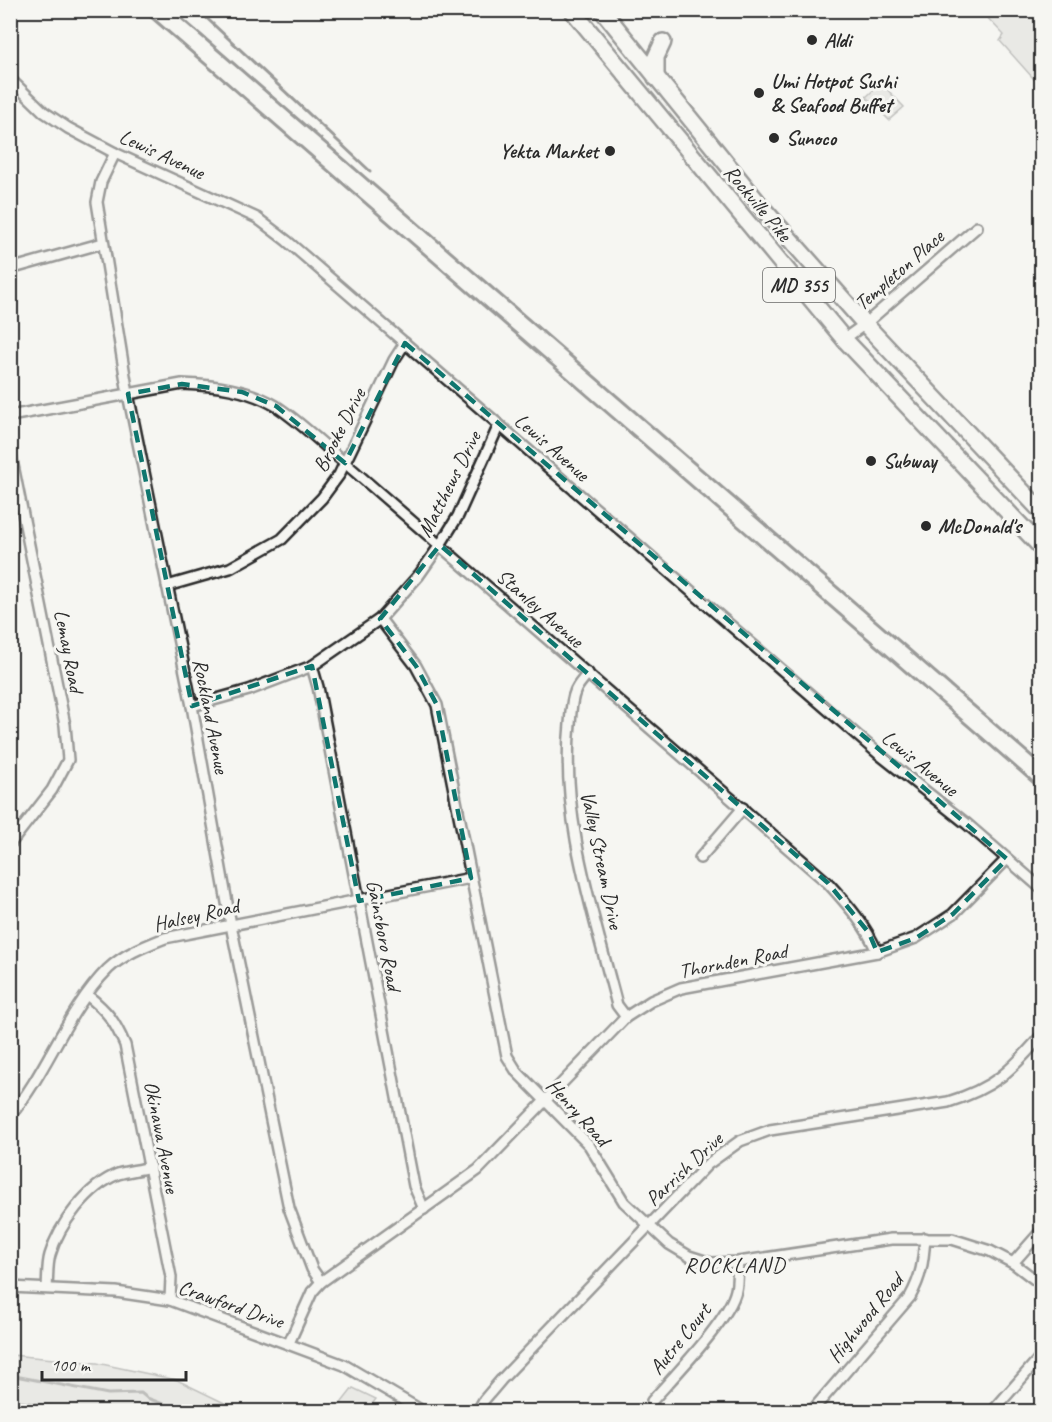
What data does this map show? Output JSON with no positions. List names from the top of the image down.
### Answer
{
  "streets": {
    "main road": ["Rockville Pike", "MD 355"],
    "street": [
      "Lewis Avenue",
      "Templeton Place",
      "Brooke Drive",
      "Matthews Drive",
      "Stanley Avenue",
      "Lemay Road",
      "Rockland Avenue",
      "Valley Stream Drive",
      "Halsey Road",
      "Gainsboro Road",
      "Thornden Road",
      "Henry Road",
      "Okinawa Avenue",
      "Parrish Drive",
      "Crawford Drive",
      "Highwood Road",
      "Autre Court"
    ]
  },
  "crossings": [
    ["Lewis Avenue", "Brooke Drive"],
    ["Lewis Avenue", "Matthews Drive"],
    ["Lewis Avenue", "Rockland Avenue"],
    ["Lewis Avenue", "Thornden Road"],
    ["Rockville Pike", "Templeton Place"],
    ["Brooke Drive", "Stanley Avenue"],
    ["Brooke Drive", "Rockland Avenue"],
    ["Matthews Drive", "Stanley Avenue"],
    ["Matthews Drive", "Rockland Avenue"],
    ["Matthews Drive", "Gainsboro Road"],
    ["Matthews Drive", "Henry Road"],
    ["Stanley Avenue", "Rockland Avenue"],
    ["Stanley Avenue", "Valley Stream Drive"],
    ["Stanley Avenue", "Thornden Road"],
    ["Rockland Avenue", "Halsey Road"],
    ["Rockland Avenue", "Thornden Road"],
    ["Valley Stream Drive", "Thornden Road"],
    ["Halsey Road", "Gainsboro Road"],
    ["Halsey Road", "Henry Road"],
    ["Halsey Road", "Okinawa Avenue"],
    ["Gainsboro Road", "Thornden Road"],
    ["Thornden Road", "Henry Road"],
    ["Thornden Road", "Crawford Drive"],
    ["Henry Road", "Parrish Drive"],
    ["Henry Road", "Highwood Road"],
    ["Henry Road", "Autre Court"],
    ["Okinawa Avenue", "Crawford Drive"]
  ],
  "districts": ["ROCKLAND"],
  "places": [
    "Aldi",
    "Umi Hotpot Sushi & Seafood Buffet",
    "Sunoco",
    "Yekta Market",
    "Subway",
    "McDonald's"
  ],
  "scale_bar": "100 m"
}
